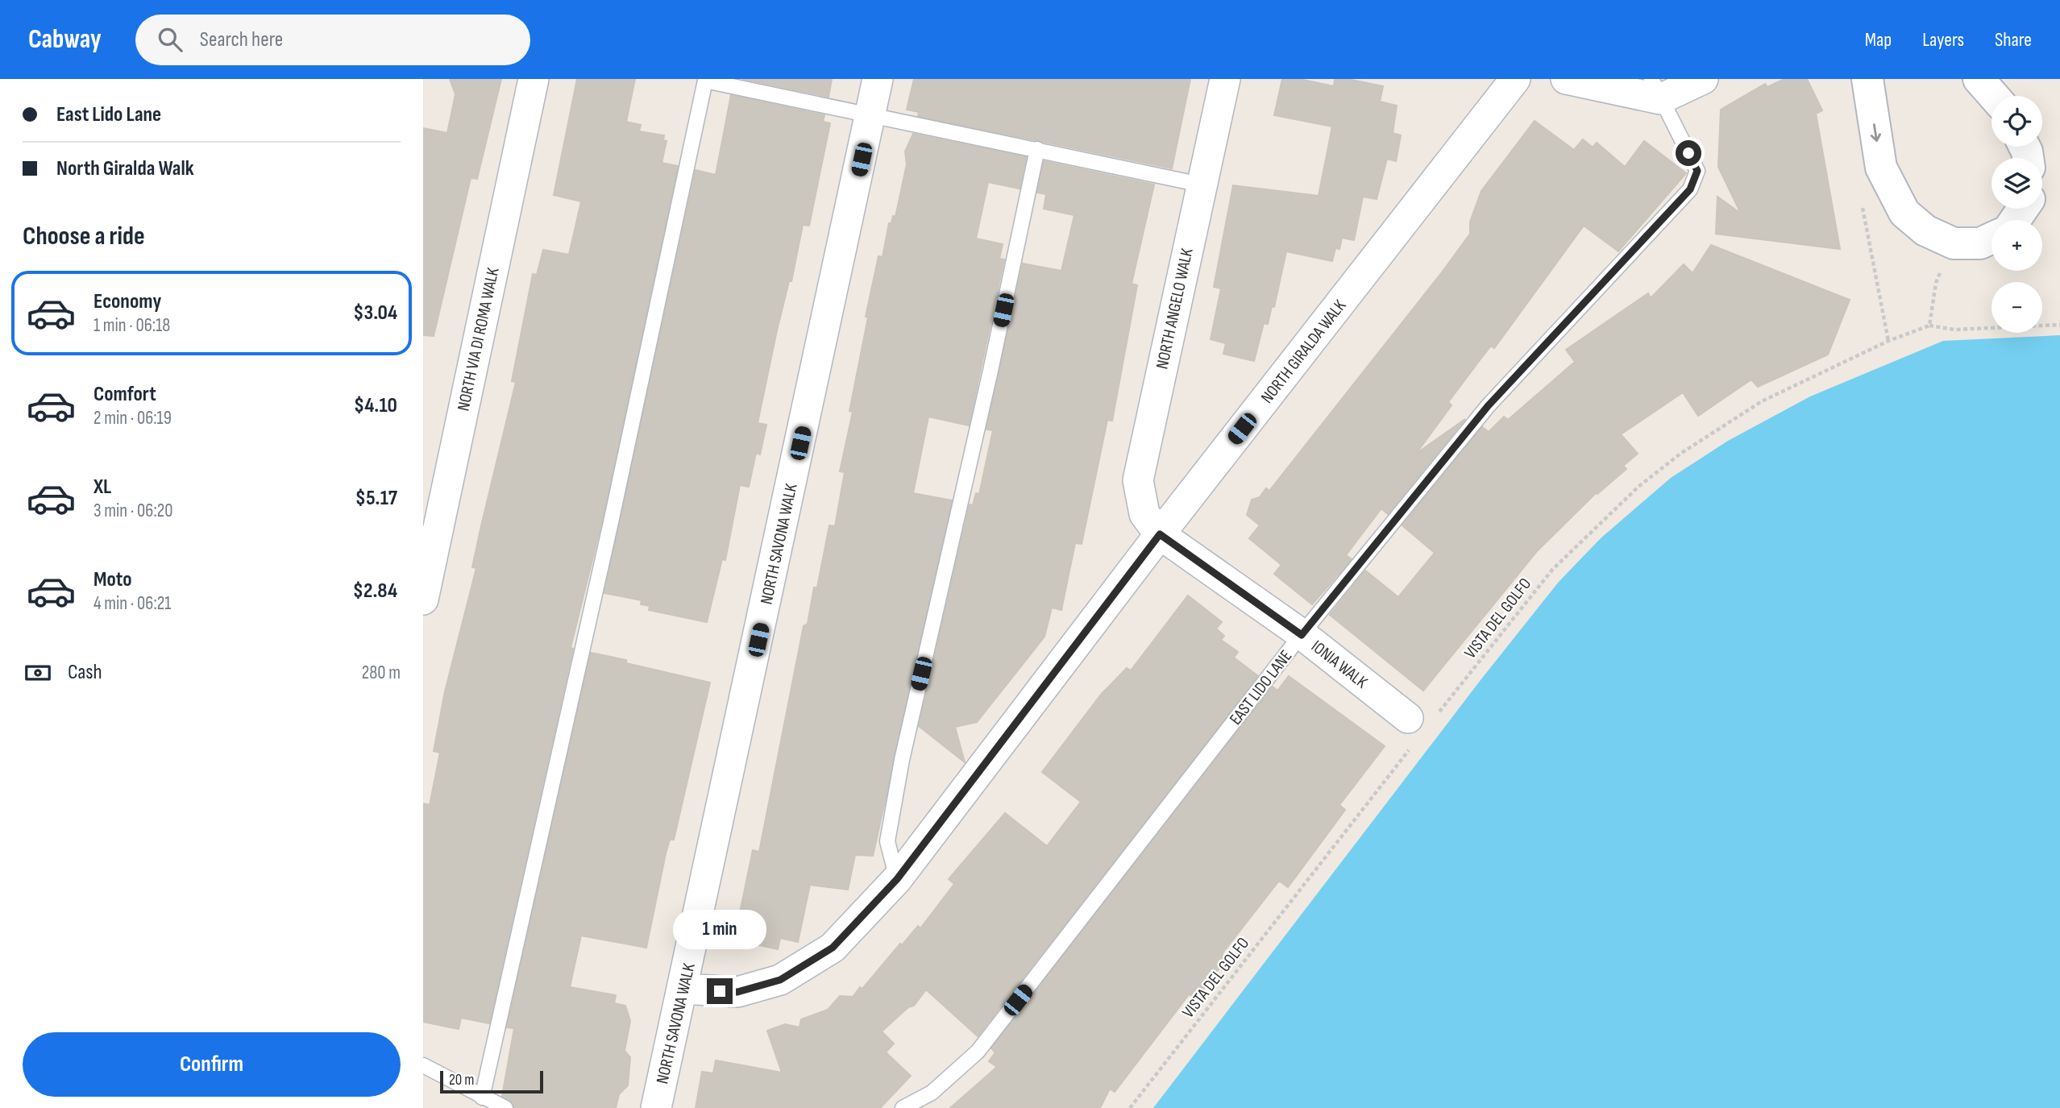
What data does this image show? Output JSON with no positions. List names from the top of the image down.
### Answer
{
  "streets": {
    "street": [
      "NORTH ANGELO WALK",
      "NORTH VIA DI ROMA WALK",
      "NORTH GIRALDA WALK",
      "NORTH SAVONA WALK",
      "IONIA WALK"
    ],
    "lane": ["EAST LIDO LANE"],
    "path": ["VISTA DEL GOLFO"]
  },
  "crossings": [
    ["NORTH ANGELO WALK", "NORTH GIRALDA WALK"],
    ["NORTH ANGELO WALK", "IONIA WALK"],
    ["NORTH GIRALDA WALK", "NORTH SAVONA WALK"],
    ["NORTH GIRALDA WALK", "IONIA WALK"],
    ["IONIA WALK", "EAST LIDO LANE"]
  ],
  "scale_bar": "20 m",
  "page": {
    "header": "Cabway",
    "search": "Search here",
    "nav": ["Map", "Layers", "Share"],
    "banner": ["East Lido Lane", "North Giralda Walk"],
    "map_buttons": ["+", "−"],
    "heading": "Choose a ride",
    "list": [
      {
        "name": "Economy",
        "note": "1 min · 06:18",
        "value": "$3.04"
      },
      {
        "name": "Comfort",
        "note": "2 min · 06:19",
        "value": "$4.10"
      },
      {
        "name": "XL",
        "note": "3 min · 06:20",
        "value": "$5.17"
      },
      {
        "name": "Moto",
        "note": "4 min · 06:21",
        "value": "$2.84"
      }
    ],
    "pay": ["Cash", "280 m"],
    "bubble": "1 min",
    "buttons": "Confirm",
    "scale": "20 m"
  }
}
